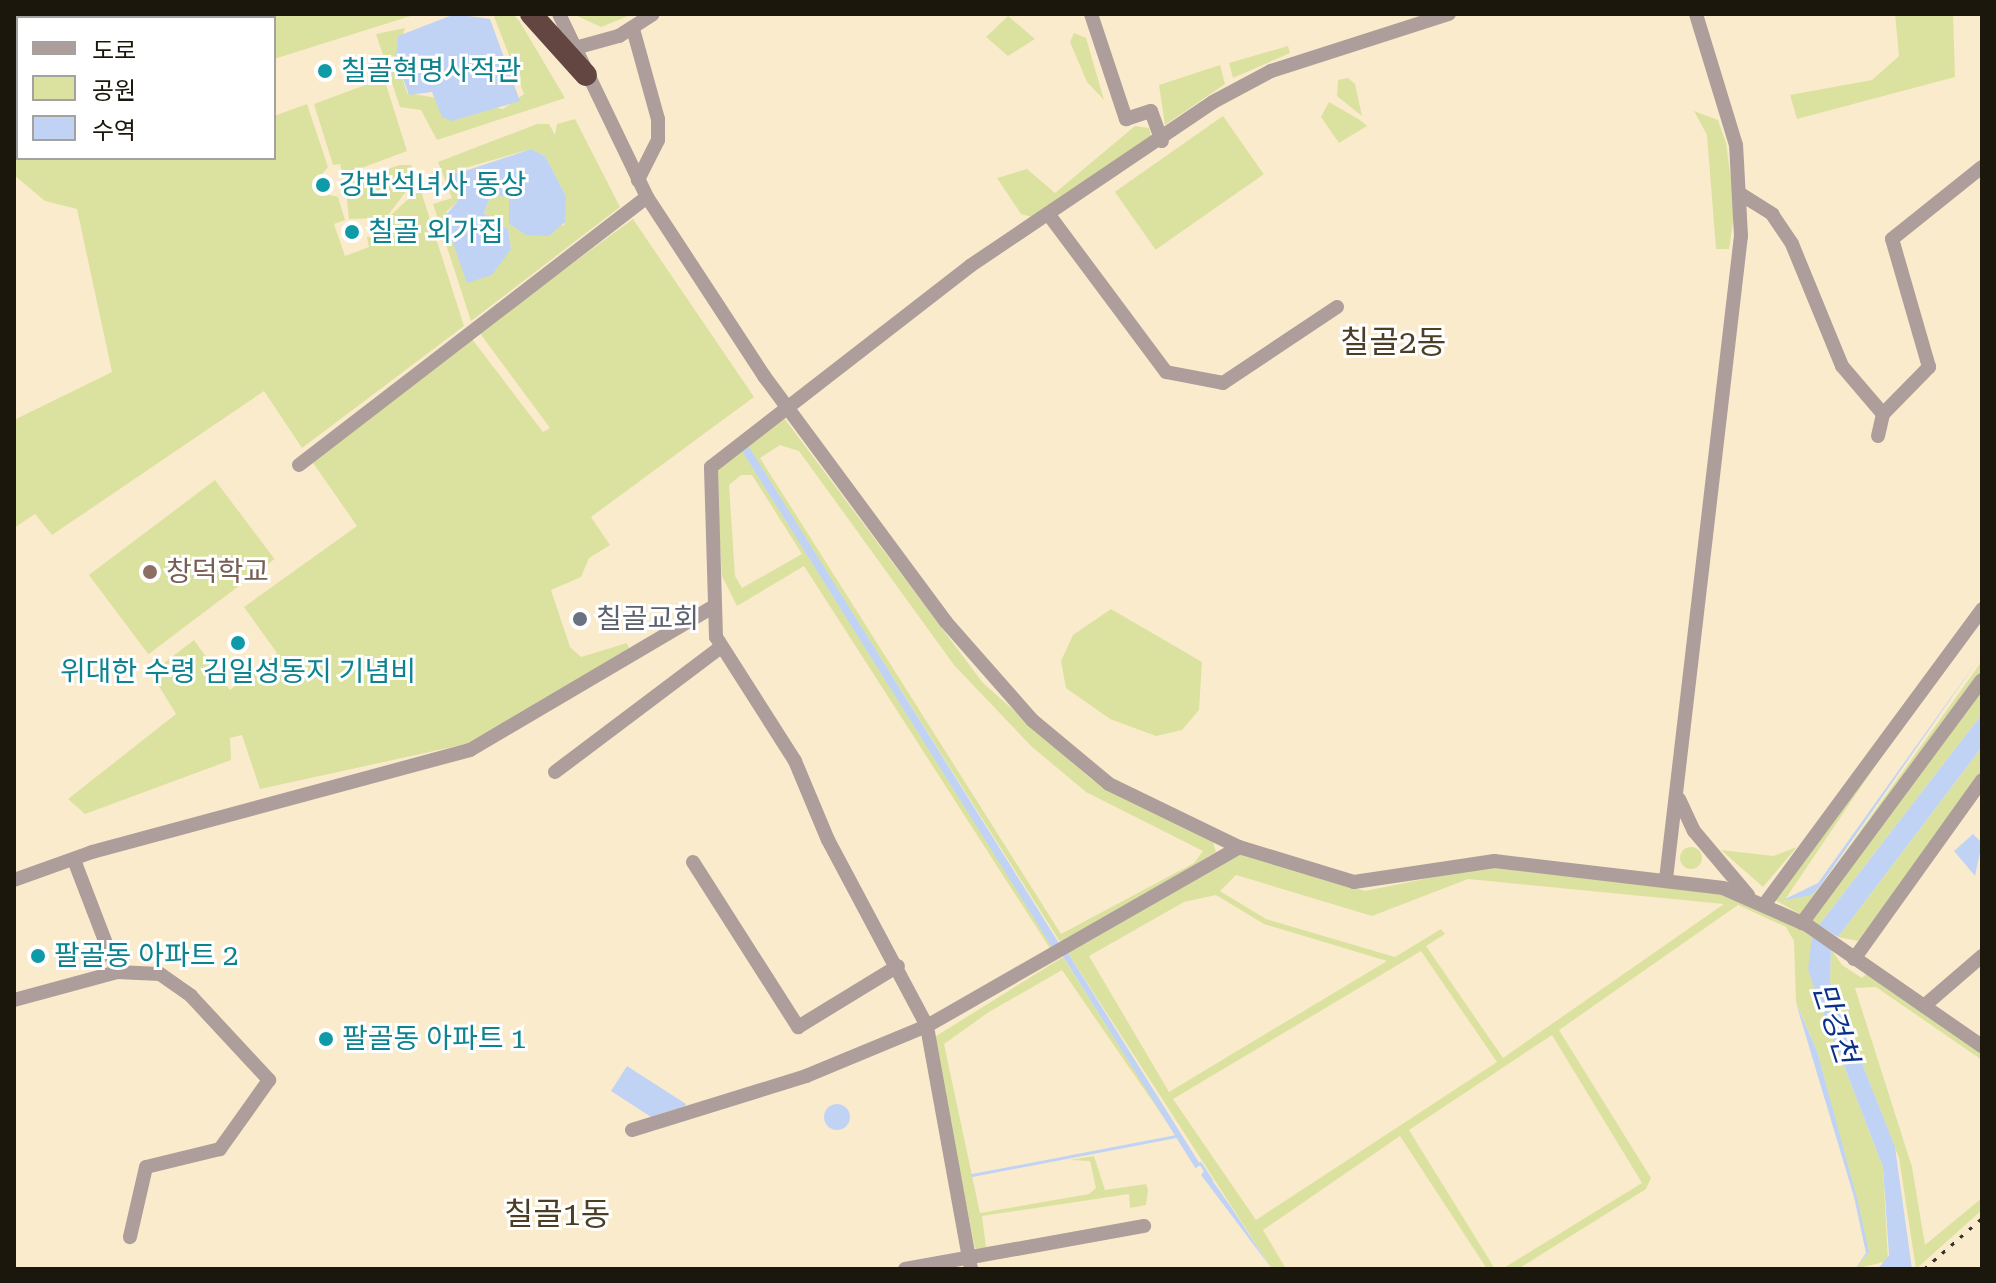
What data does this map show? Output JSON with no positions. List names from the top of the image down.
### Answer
{
  "districts": ["칠골2동", "칠골1동"],
  "water": ["만겅천"],
  "places": [
    "칠골혁명사적관",
    "강반석녀사 동상",
    "칠골 외가집",
    "창덕학교",
    "칠골교회",
    "위대한 수령 김일성동지 기념비",
    "팔골동 아파트 2",
    "팔골동 아파트 1"
  ],
  "legend": ["도로", "공원", "수역"]
}
